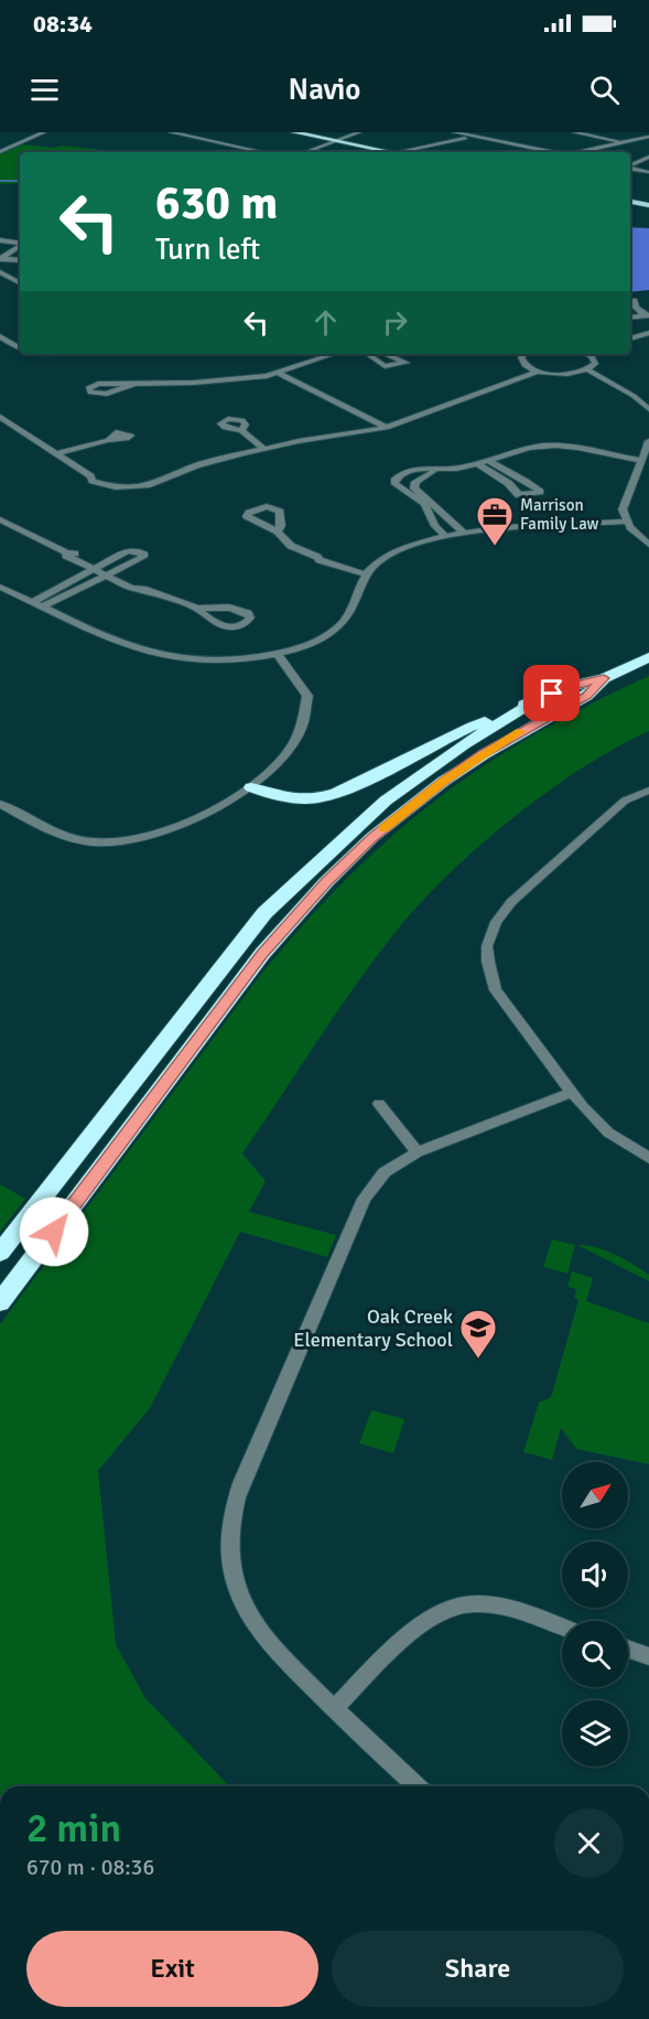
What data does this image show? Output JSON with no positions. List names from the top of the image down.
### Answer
{
  "places": {
    "office": ["Marrison Family Law"],
    "school or university": ["Oak Creek Elementary School"]
  },
  "north": "top right",
  "page": {
    "status": "08:34",
    "header": "Navio",
    "turn": ["630 m", "Turn left"],
    "heading": ["2 min", "670 m · 08:36"],
    "buttons": ["Exit", "Share"]
  }
}
